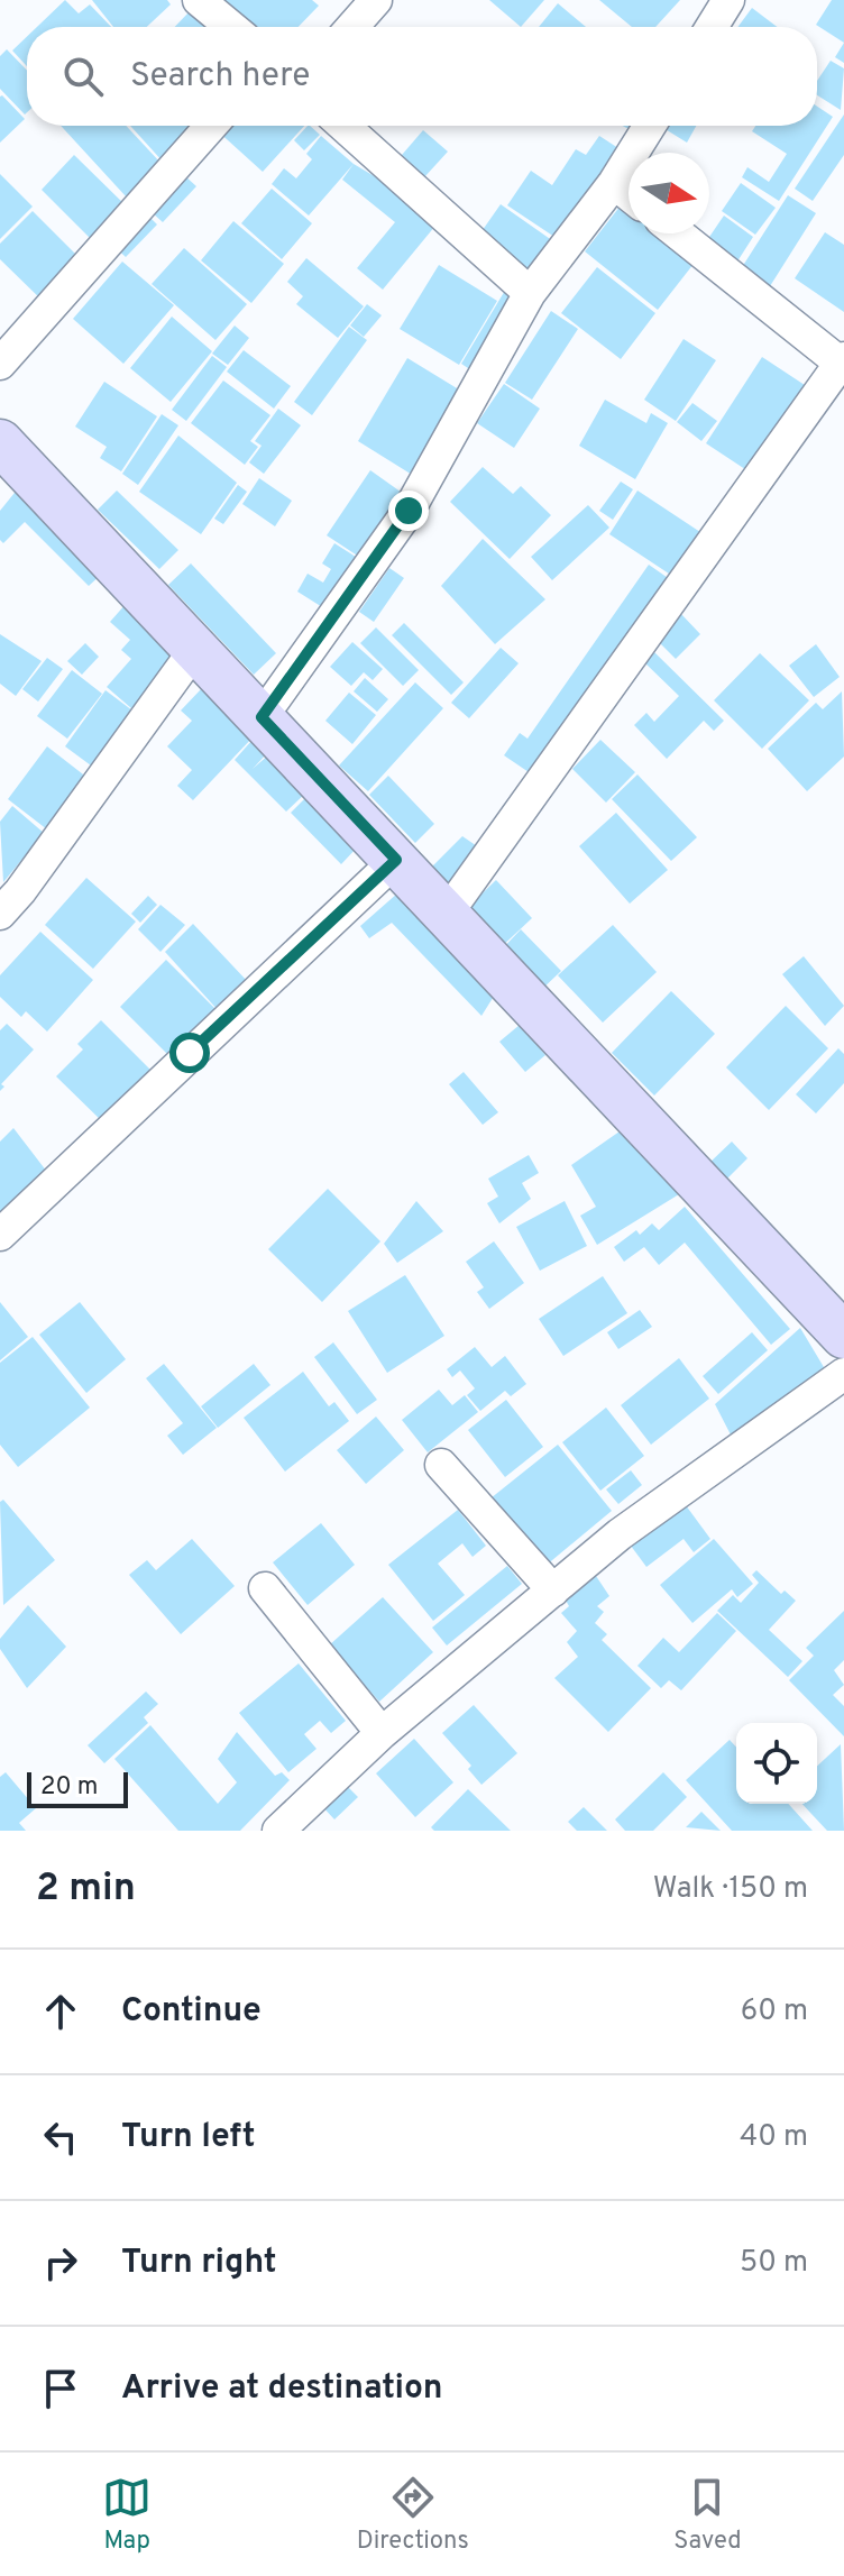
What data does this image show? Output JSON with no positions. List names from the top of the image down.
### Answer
{
  "scale_bar": "20 m",
  "north": "right",
  "page": {
    "search": "Search here",
    "scale": "20 m",
    "heading": ["2 min", "Walk · 150 m"],
    "list": [
      ["Continue", "60 m"],
      ["Turn left", "40 m"],
      ["Turn right", "50 m"],
      "Arrive at destination"
    ],
    "nav": ["Map", "Directions", "Saved"]
  }
}
